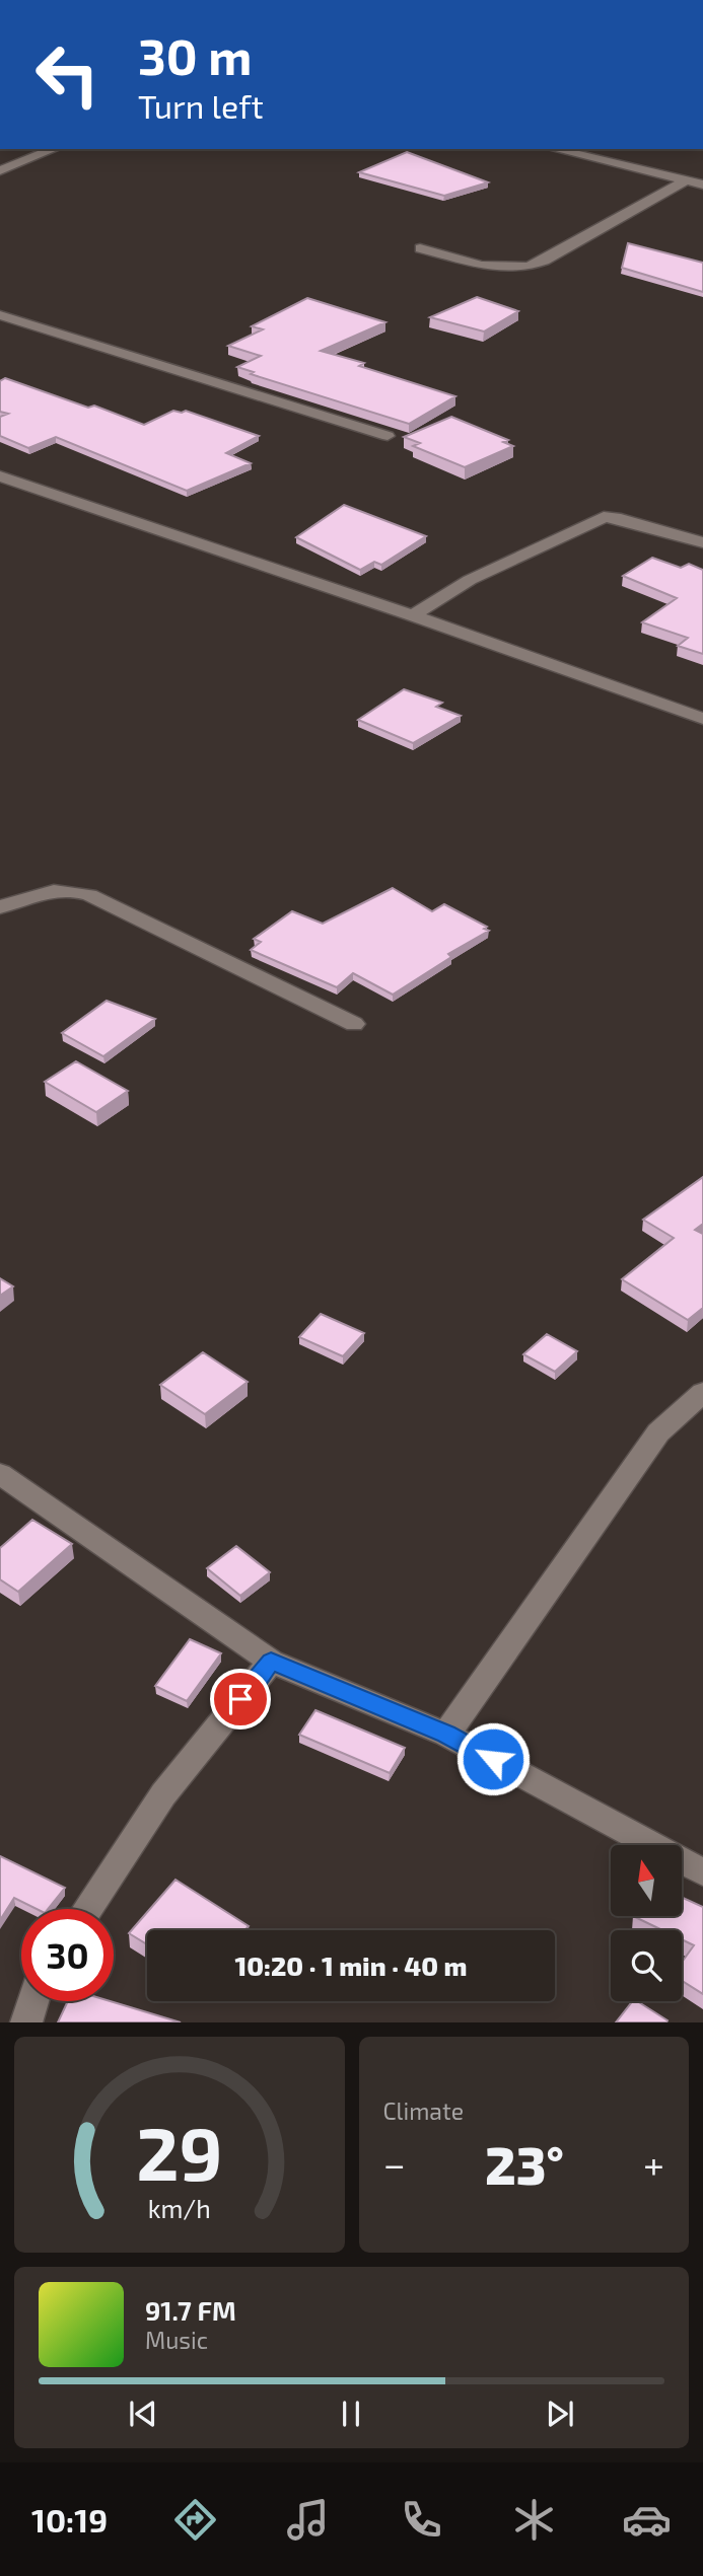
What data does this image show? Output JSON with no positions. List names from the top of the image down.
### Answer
{
  "north": "top",
  "page": {
    "turn": ["30 m", "Turn left"],
    "limit": "30",
    "trip": "10:20 · 1 min · 40 m",
    "tile": "Climate",
    "heat": ["−", "23°", "+"],
    "song": ["91.7 FM", "Music"],
    "tabs": "10:19",
    "gauge": ["29", "km/h"]
  }
}
